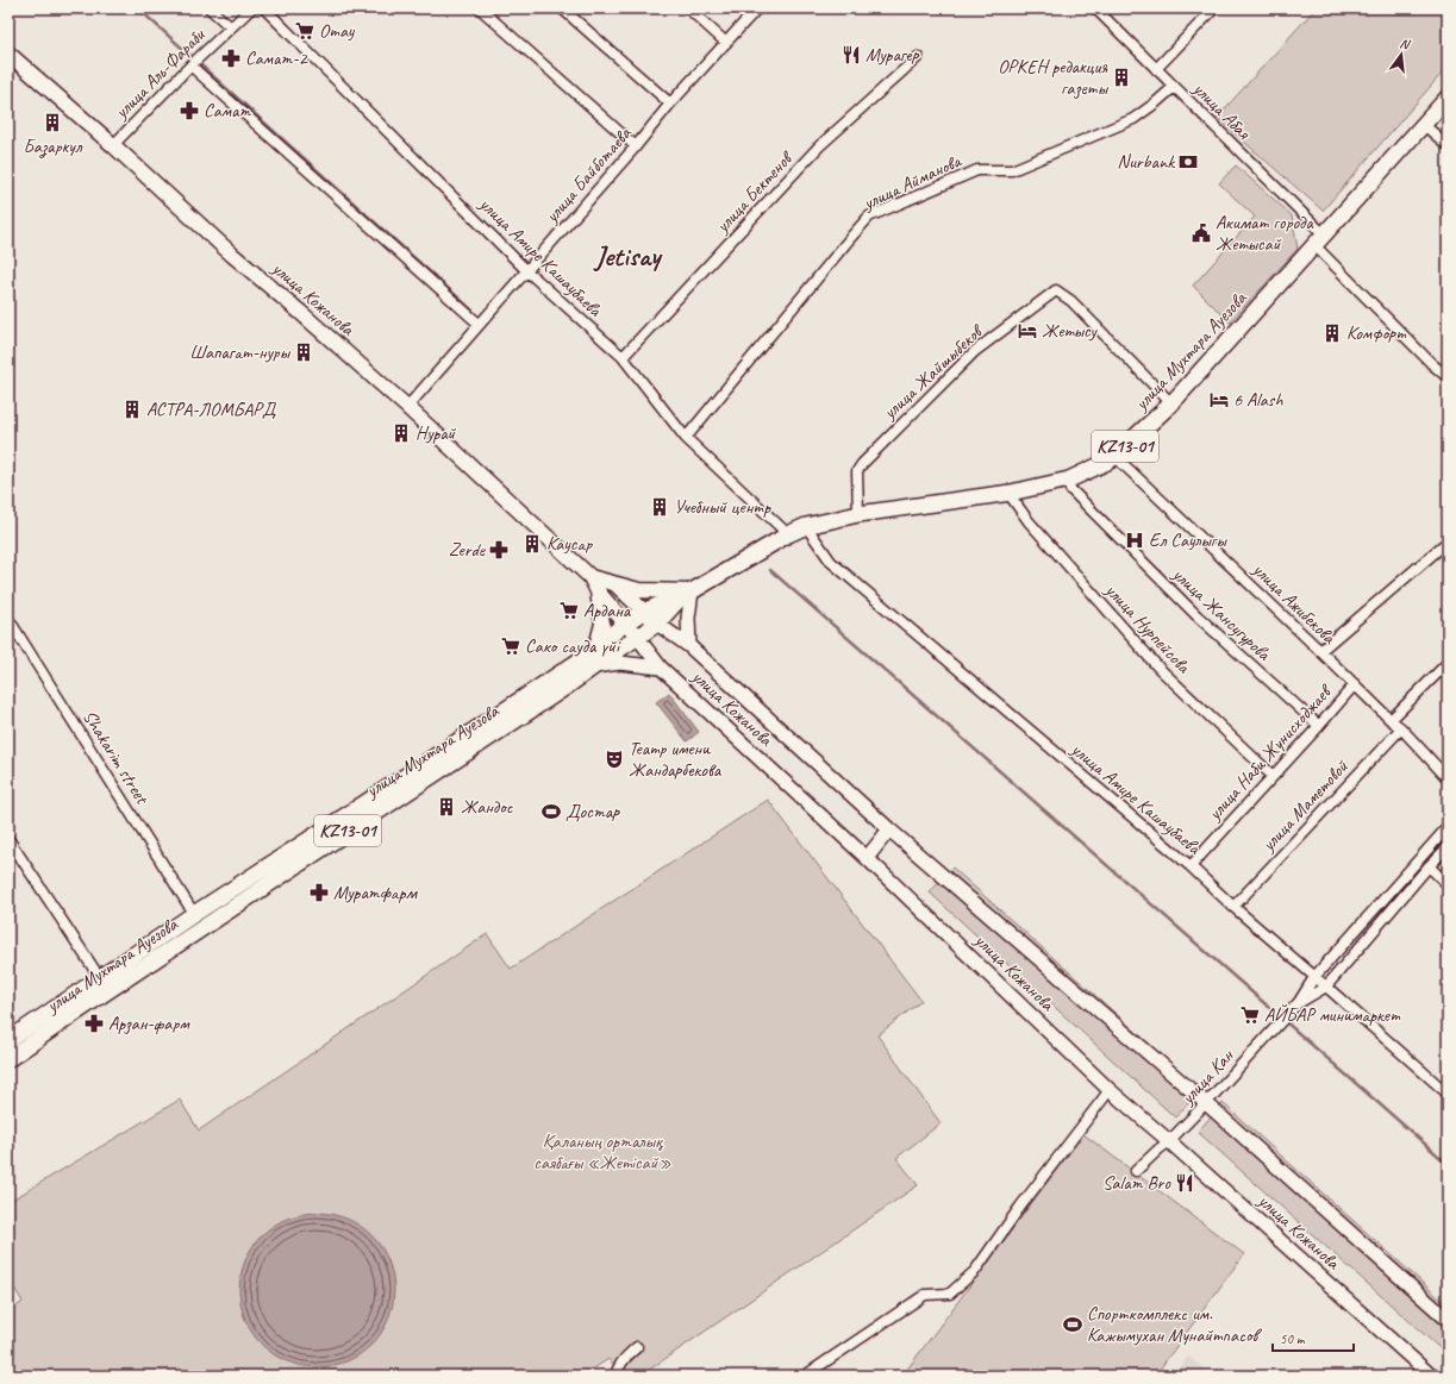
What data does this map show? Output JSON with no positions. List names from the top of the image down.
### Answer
{
  "streets": {
    "main road": ["улица Кожанова", "улица Мухтара Ауезова", "KZ13-01"],
    "street": [
      "улица Аль-Фараби",
      "улица Абая",
      "улица Байботаева",
      "улица Айманова",
      "улица Бектенов",
      "улица Амире Кашаубаева",
      "улица Жайшыбеков",
      "улица Ажибекова",
      "улица Жансугурова",
      "улица Нурпейсова",
      "улица Наби Жунисходжаев",
      "Shakarim street",
      "улица Маметовой",
      "улица Кан"
    ]
  },
  "crossings": [
    ["улица Аль-Фараби", "улица Кожанова"],
    ["улица Абая", "улица Айманова"],
    ["улица Абая", "улица Мухтара Ауезова"],
    ["улица Байботаева", "улица Амире Кашаубаева"],
    ["улица Байботаева", "улица Кожанова"],
    ["улица Айманова", "улица Амире Кашаубаева"],
    ["улица Бектенов", "улица Амире Кашаубаева"],
    ["улица Амире Кашаубаева", "улица Мухтара Ауезова"],
    ["улица Амире Кашаубаева", "улица Наби Жунисходжаев"],
    ["улица Амире Кашаубаева", "улица Маметовой"],
    ["улица Амире Кашаубаева", "улица Кан"],
    ["улица Кожанова", "улица Мухтара Ауезова"],
    ["улица Кожанова", "улица Кан"],
    ["улица Мухтара Ауезова", "улица Жайшыбеков"],
    ["улица Мухтара Ауезова", "улица Ажибекова"],
    ["улица Мухтара Ауезова", "улица Жансугурова"],
    ["улица Мухтара Ауезова", "улица Нурпейсова"],
    ["улица Мухтара Ауезова", "Shakarim street"],
    ["улица Ажибекова", "улица Наби Жунисходжаев"],
    ["улица Ажибекова", "улица Маметовой"],
    ["улица Жансугурова", "улица Наби Жунисходжаев"],
    ["улица Нурпейсова", "улица Наби Жунисходжаев"]
  ],
  "districts": ["Jetisay"],
  "parks": ["Қаланың орталық саябағы «Жетісай»"],
  "places": {
    "supermarket": [
      "Отау",
      "Ардана",
      "Сако сауда үйі",
      "АЙБАР минимаркет"
    ],
    "restaurant": ["Мурагер", "Salam Bro"],
    "pharmacy": [
      "Самат-2",
      "Самат",
      "Zerde",
      "Муратфарм",
      "Арзан-фарм"
    ],
    "building": [
      "ОРКЕН редакция газеты",
      "Базаркул",
      "Комфорт",
      "Шапагат-нуры",
      "АСТРА-ЛОМБАРД",
      "Нурай",
      "Учебный центр",
      "Каусар",
      "Жандос"
    ],
    "bank": ["Nurbank"],
    "public building": ["Акимат города Жетысай"],
    "hotel": ["Жетысу", "6 Alash"],
    "hospital": ["Ел Саулыгы"],
    "theatre": ["Театр имени Жандарбекова"],
    "sports": ["Достар", "Спорткомплекс им. Кажымухан Мунайтпасов"]
  },
  "scale_bar": "50 m",
  "north": "top"
}
